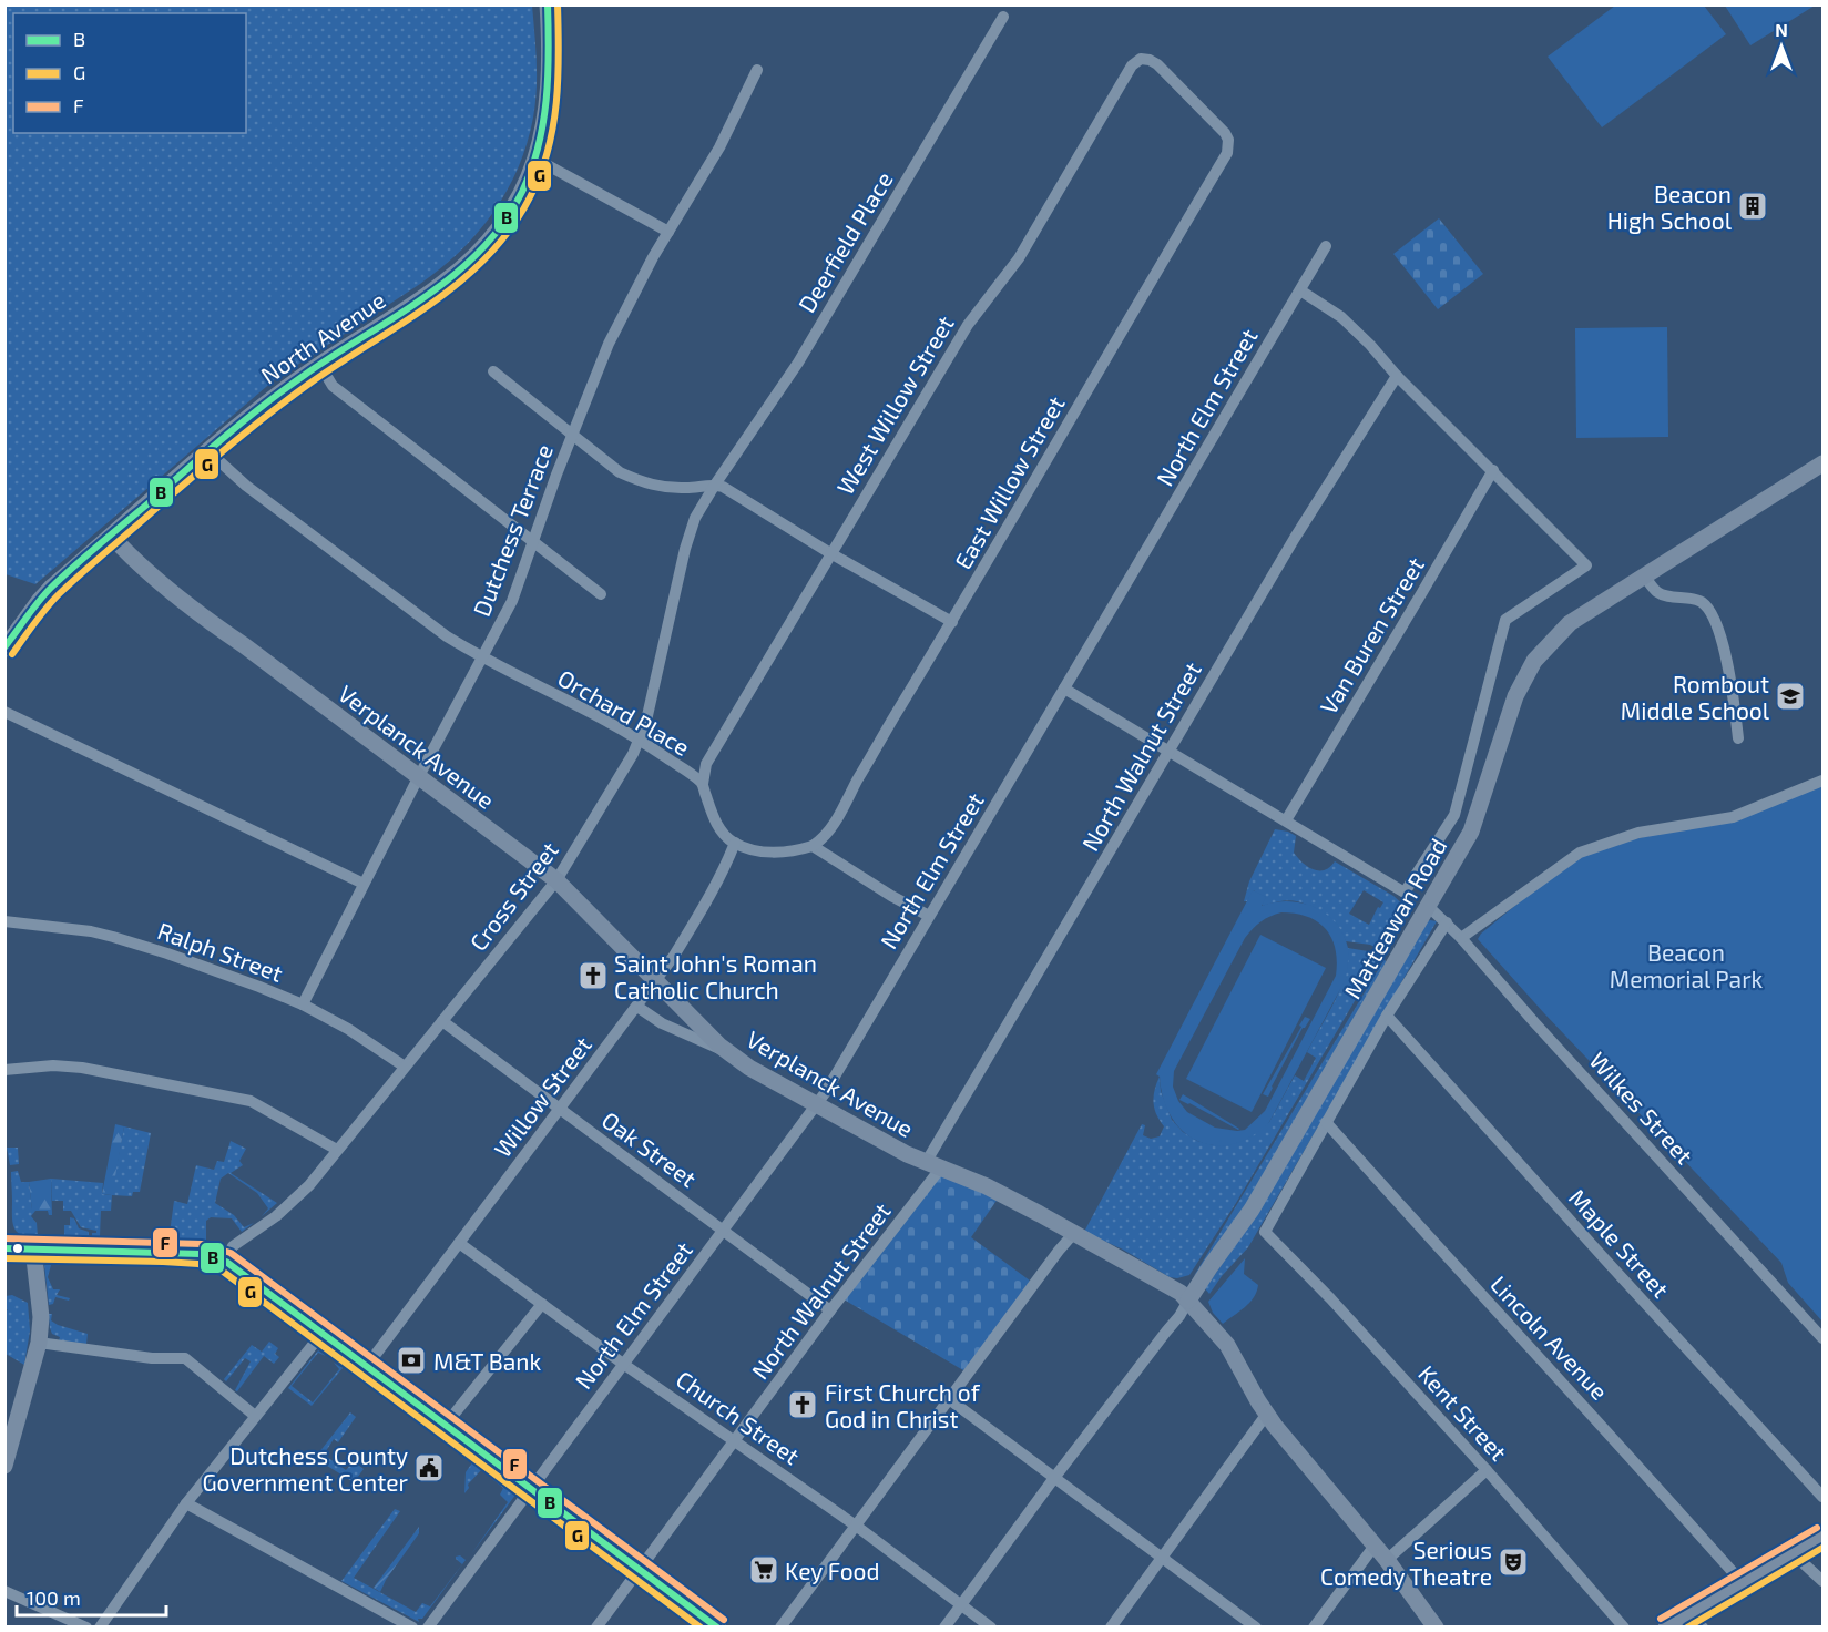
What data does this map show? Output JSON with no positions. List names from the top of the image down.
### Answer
{
  "streets": {
    "street": [
      "Deerfield Place",
      "North Avenue",
      "West Willow Street",
      "North Elm Street",
      "East Willow Street",
      "Dutchess Terrace",
      "Van Buren Street",
      "Orchard Place",
      "Verplanck Avenue",
      "North Walnut Street",
      "Cross Street",
      "Matteawan Road",
      "Ralph Street",
      "Willow Street",
      "Wilkes Street",
      "Oak Street",
      "Maple Street",
      "Lincoln Avenue",
      "Kent Street",
      "Church Street"
    ]
  },
  "crossings": [
    ["Deerfield Place", "Cross Street"],
    ["North Avenue", "Orchard Place"],
    ["North Avenue", "Verplanck Avenue"],
    ["West Willow Street", "East Willow Street"],
    ["West Willow Street", "Orchard Place"],
    ["North Elm Street", "Verplanck Avenue"],
    ["North Elm Street", "Oak Street"],
    ["North Elm Street", "Church Street"],
    ["Dutchess Terrace", "Orchard Place"],
    ["Dutchess Terrace", "Verplanck Avenue"],
    ["Dutchess Terrace", "Ralph Street"],
    ["Orchard Place", "Cross Street"],
    ["Orchard Place", "Willow Street"],
    ["Verplanck Avenue", "North Walnut Street"],
    ["Verplanck Avenue", "Cross Street"],
    ["Verplanck Avenue", "Matteawan Road"],
    ["Verplanck Avenue", "Willow Street"],
    ["North Walnut Street", "Oak Street"],
    ["North Walnut Street", "Church Street"],
    ["Cross Street", "Ralph Street"],
    ["Cross Street", "Oak Street"],
    ["Matteawan Road", "Wilkes Street"],
    ["Willow Street", "Oak Street"],
    ["Willow Street", "Church Street"],
    ["Lincoln Avenue", "Kent Street"]
  ],
  "parks": ["Beacon Memorial Park"],
  "places": {
    "building": ["Beacon High School"],
    "school or university": ["Rombout Middle School"],
    "church": ["Saint John's Roman Catholic Church", "First Church of God in Christ"],
    "bank": ["M&T Bank"],
    "public building": ["Dutchess County Government Center"],
    "theatre": ["Serious Comedy Theatre"],
    "supermarket": ["Key Food"]
  },
  "lines": ["transit line B", "transit line G", "transit line F"],
  "legend": ["B", "G", "F"],
  "scale_bar": "100 m",
  "north": "top"
}
